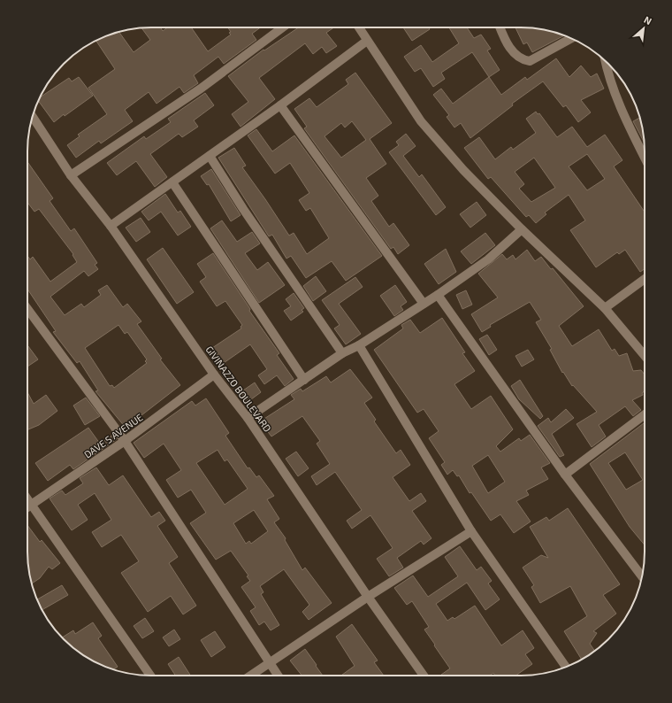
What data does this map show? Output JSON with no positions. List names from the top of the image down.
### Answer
{
  "streets": {
    "street": ["GIVINAZZO BOULEVARD", "DAVE S AVENUE"]
  },
  "crossings": [
    ["GIVINAZZO BOULEVARD", "DAVE S AVENUE"]
  ],
  "north": "top right"
}
